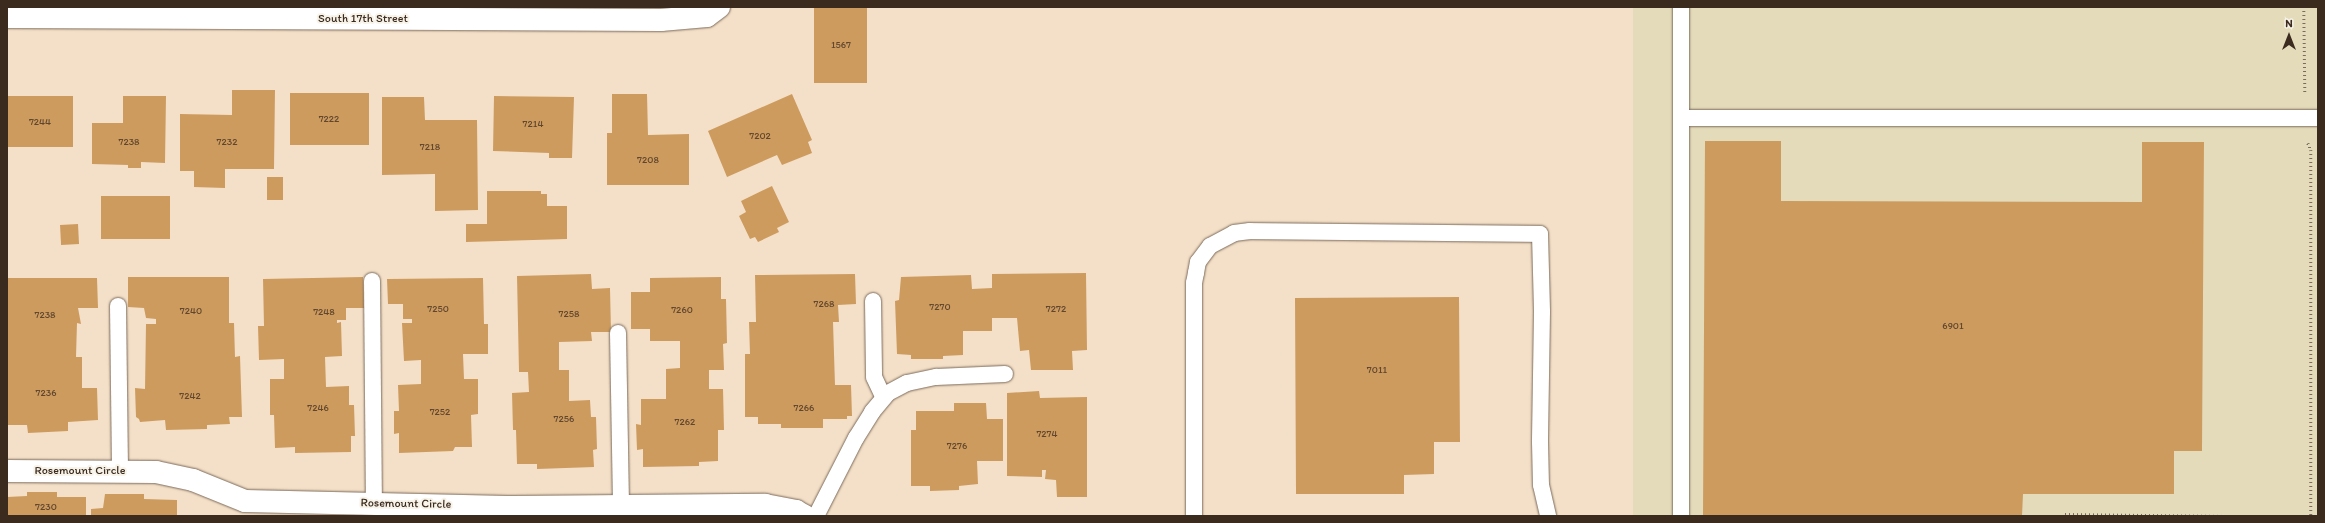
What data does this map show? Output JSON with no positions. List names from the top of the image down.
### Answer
{
  "streets": {
    "street": ["South 17th Street", "Rosemount Circle"]
  },
  "house_numbers": [
    "1567",
    "7222",
    "7244",
    "7214",
    "7202",
    "7238",
    "7232",
    "7218",
    "7208",
    "7268",
    "7270",
    "7250",
    "7272",
    "7260",
    "7240",
    "7248",
    "7258",
    "7238",
    "6901",
    "7011",
    "7236",
    "7242",
    "7246",
    "7266",
    "7252",
    "7256",
    "7262",
    "7274",
    "7276",
    "7230"
  ],
  "north": "top"
}
